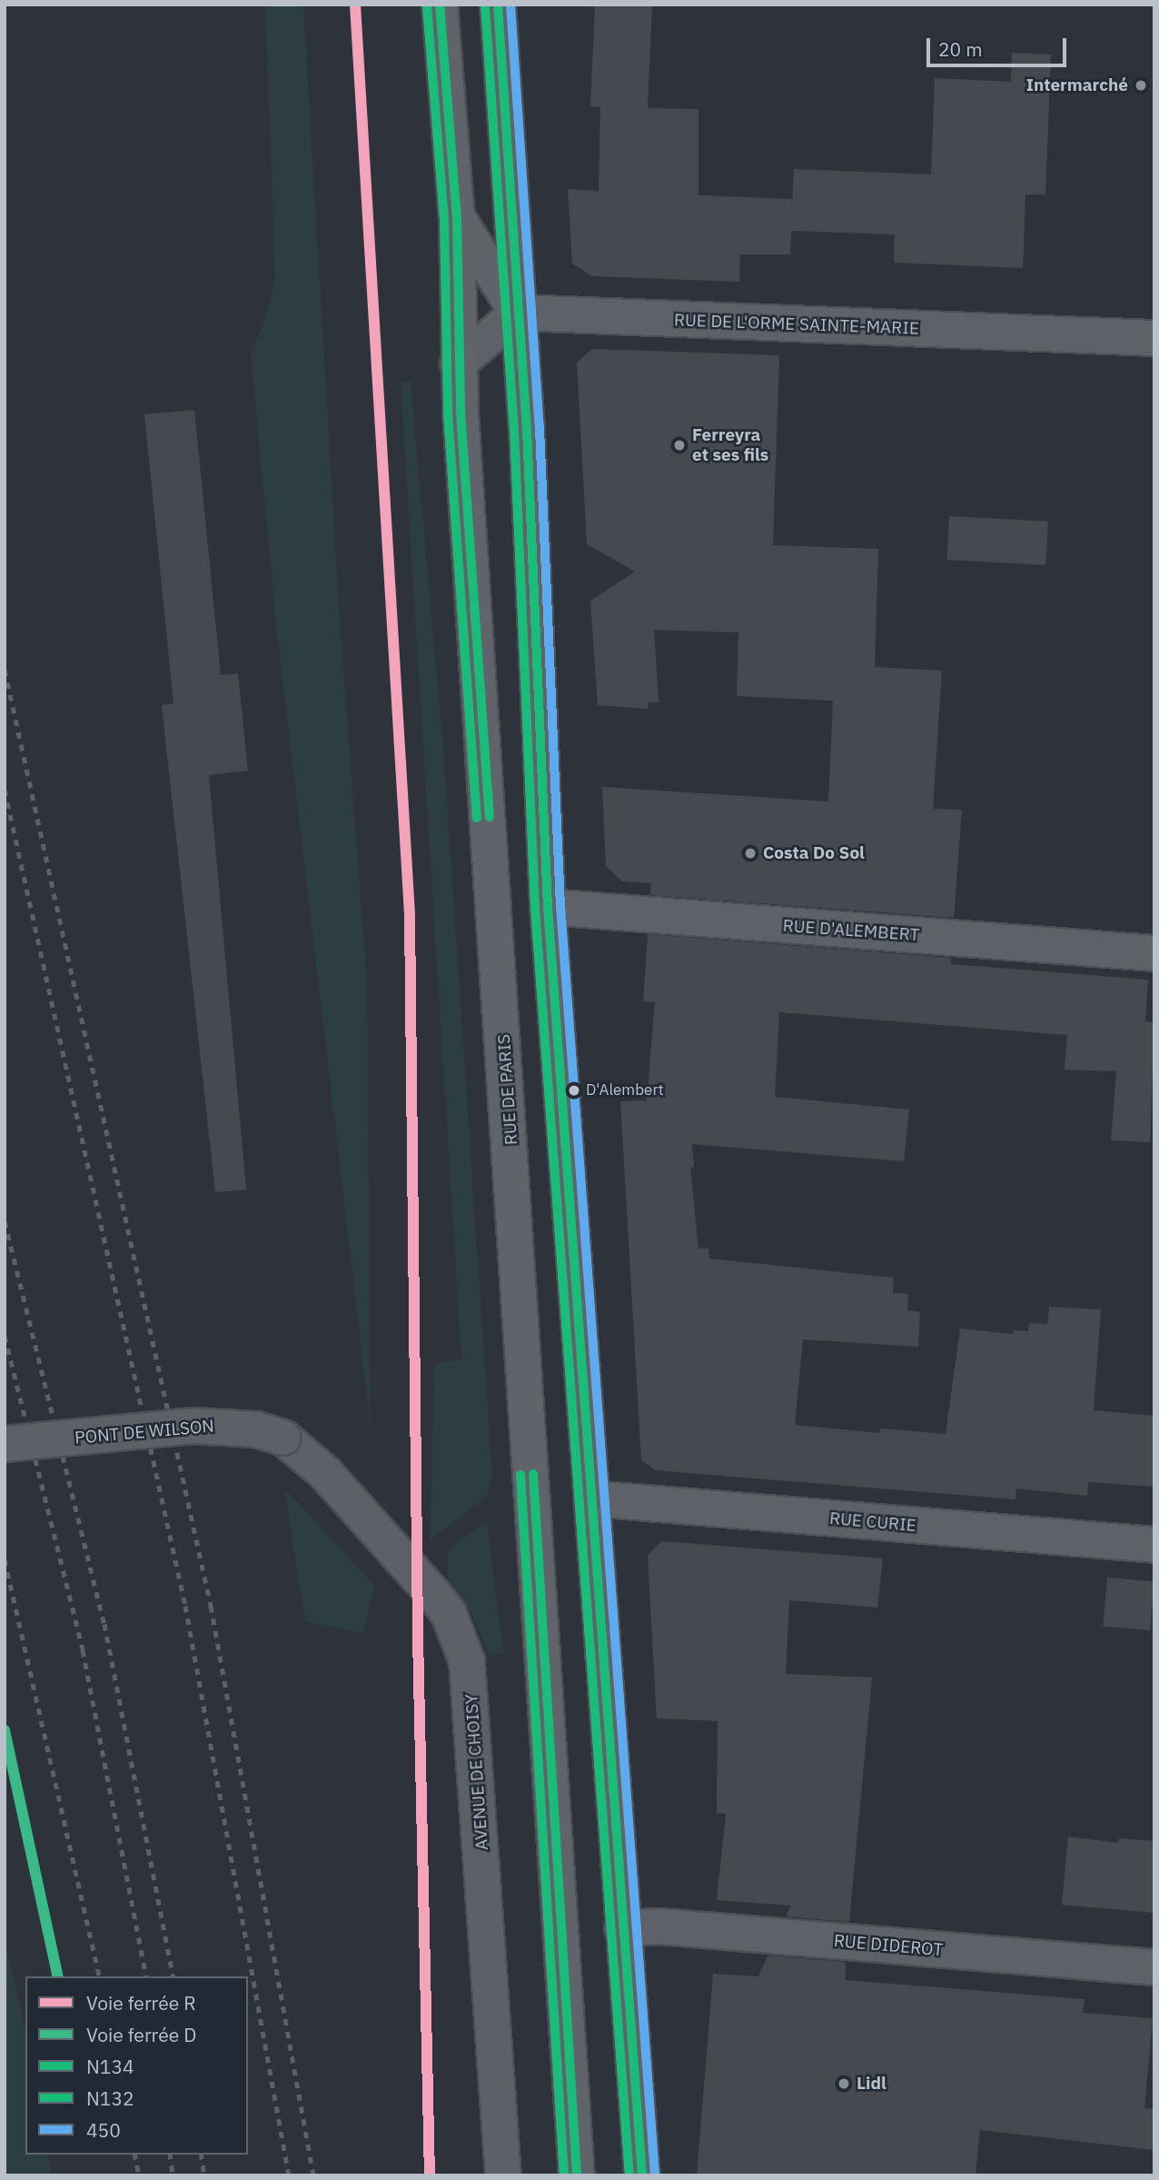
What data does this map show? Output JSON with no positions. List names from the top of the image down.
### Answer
{
  "streets": {
    "main road": ["RUE DE PARIS", "PONT DE WILSON", "AVENUE DE CHOISY"],
    "street": [
      "RUE DE L'ORME SAINTE-MARIE",
      "RUE D'ALEMBERT",
      "RUE CURIE",
      "RUE DIDEROT"
    ]
  },
  "crossings": [
    ["PONT DE WILSON", "AVENUE DE CHOISY"]
  ],
  "places": [
    "Intermarché",
    "Ferreyra et ses fils",
    "Costa Do Sol",
    "D'Alembert",
    "Lidl"
  ],
  "lines": [
    "rail line R",
    "transit line N134",
    "transit line 450",
    "transit line N132",
    "rail line D"
  ],
  "legend": [
    "Voie ferrée R",
    "Voie ferrée D",
    "N134",
    "N132",
    "450"
  ],
  "scale_bar": "20 m"
}
